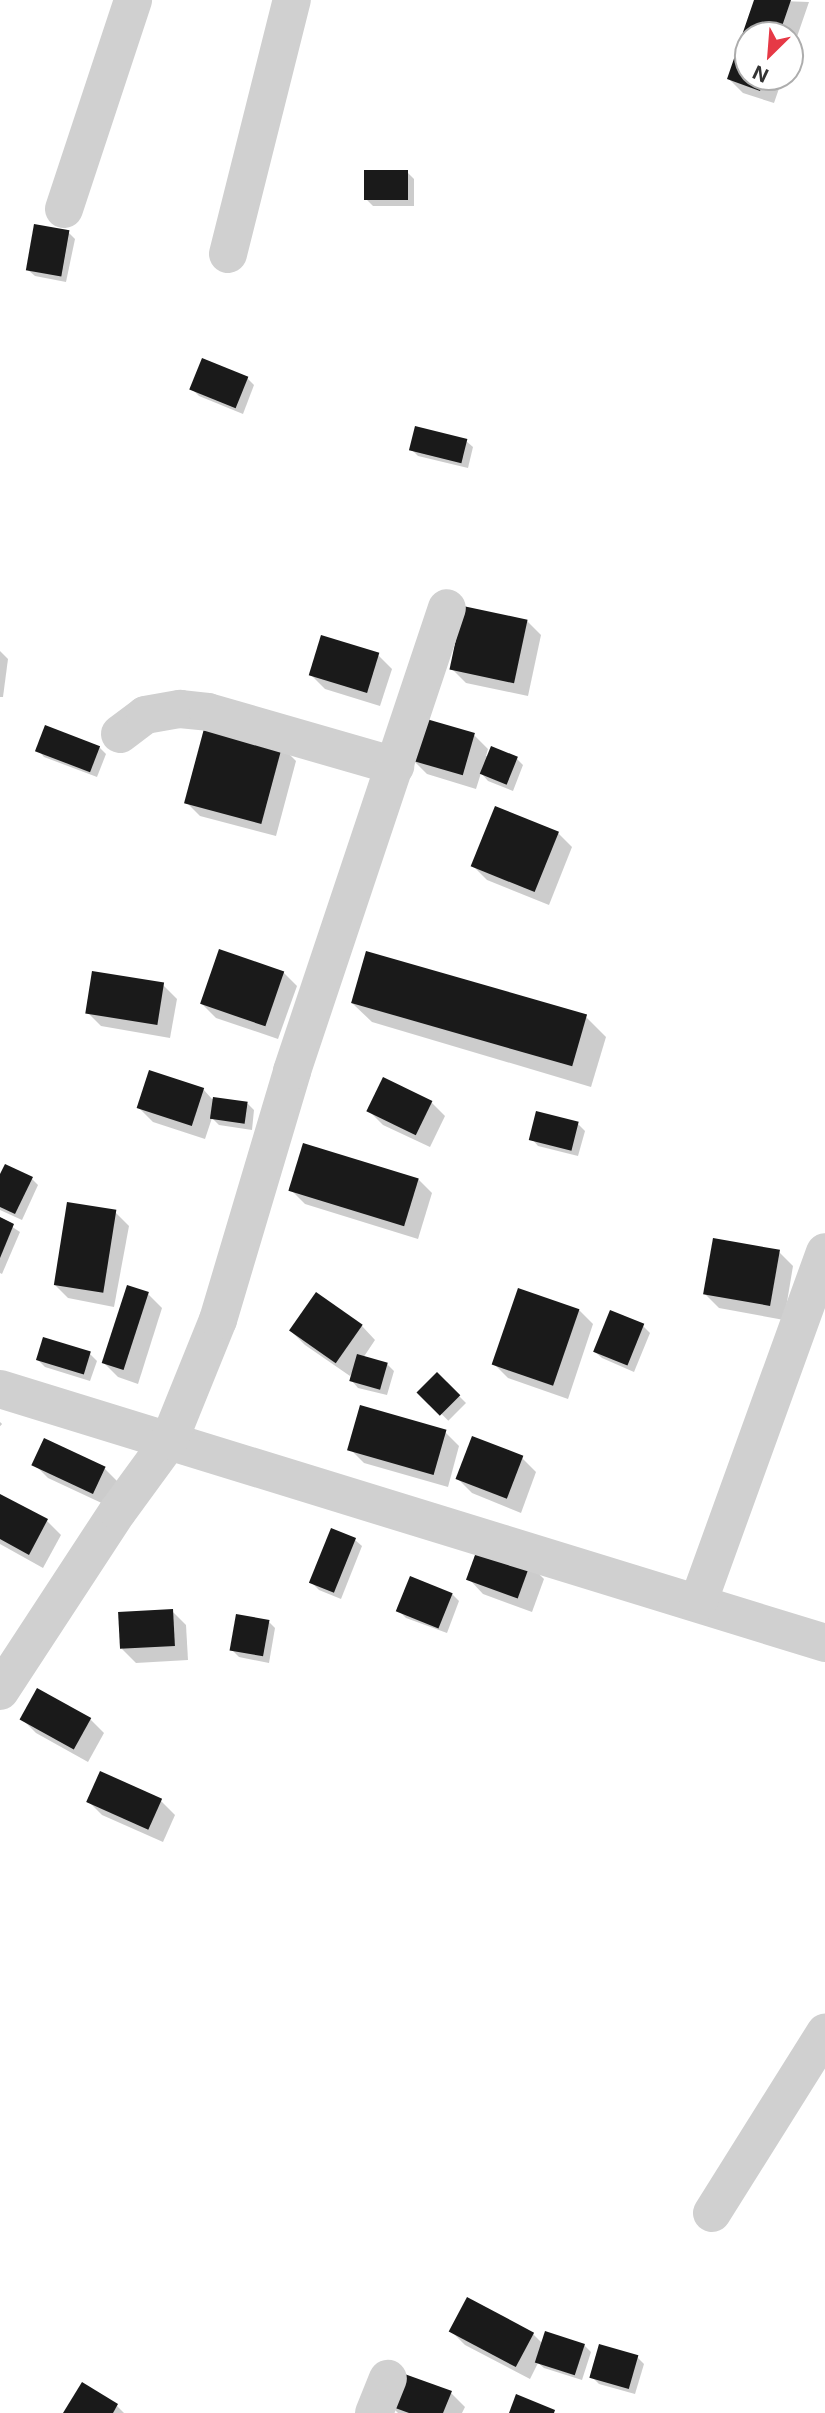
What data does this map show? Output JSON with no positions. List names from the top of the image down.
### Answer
{
  "north": "bottom left"
}
